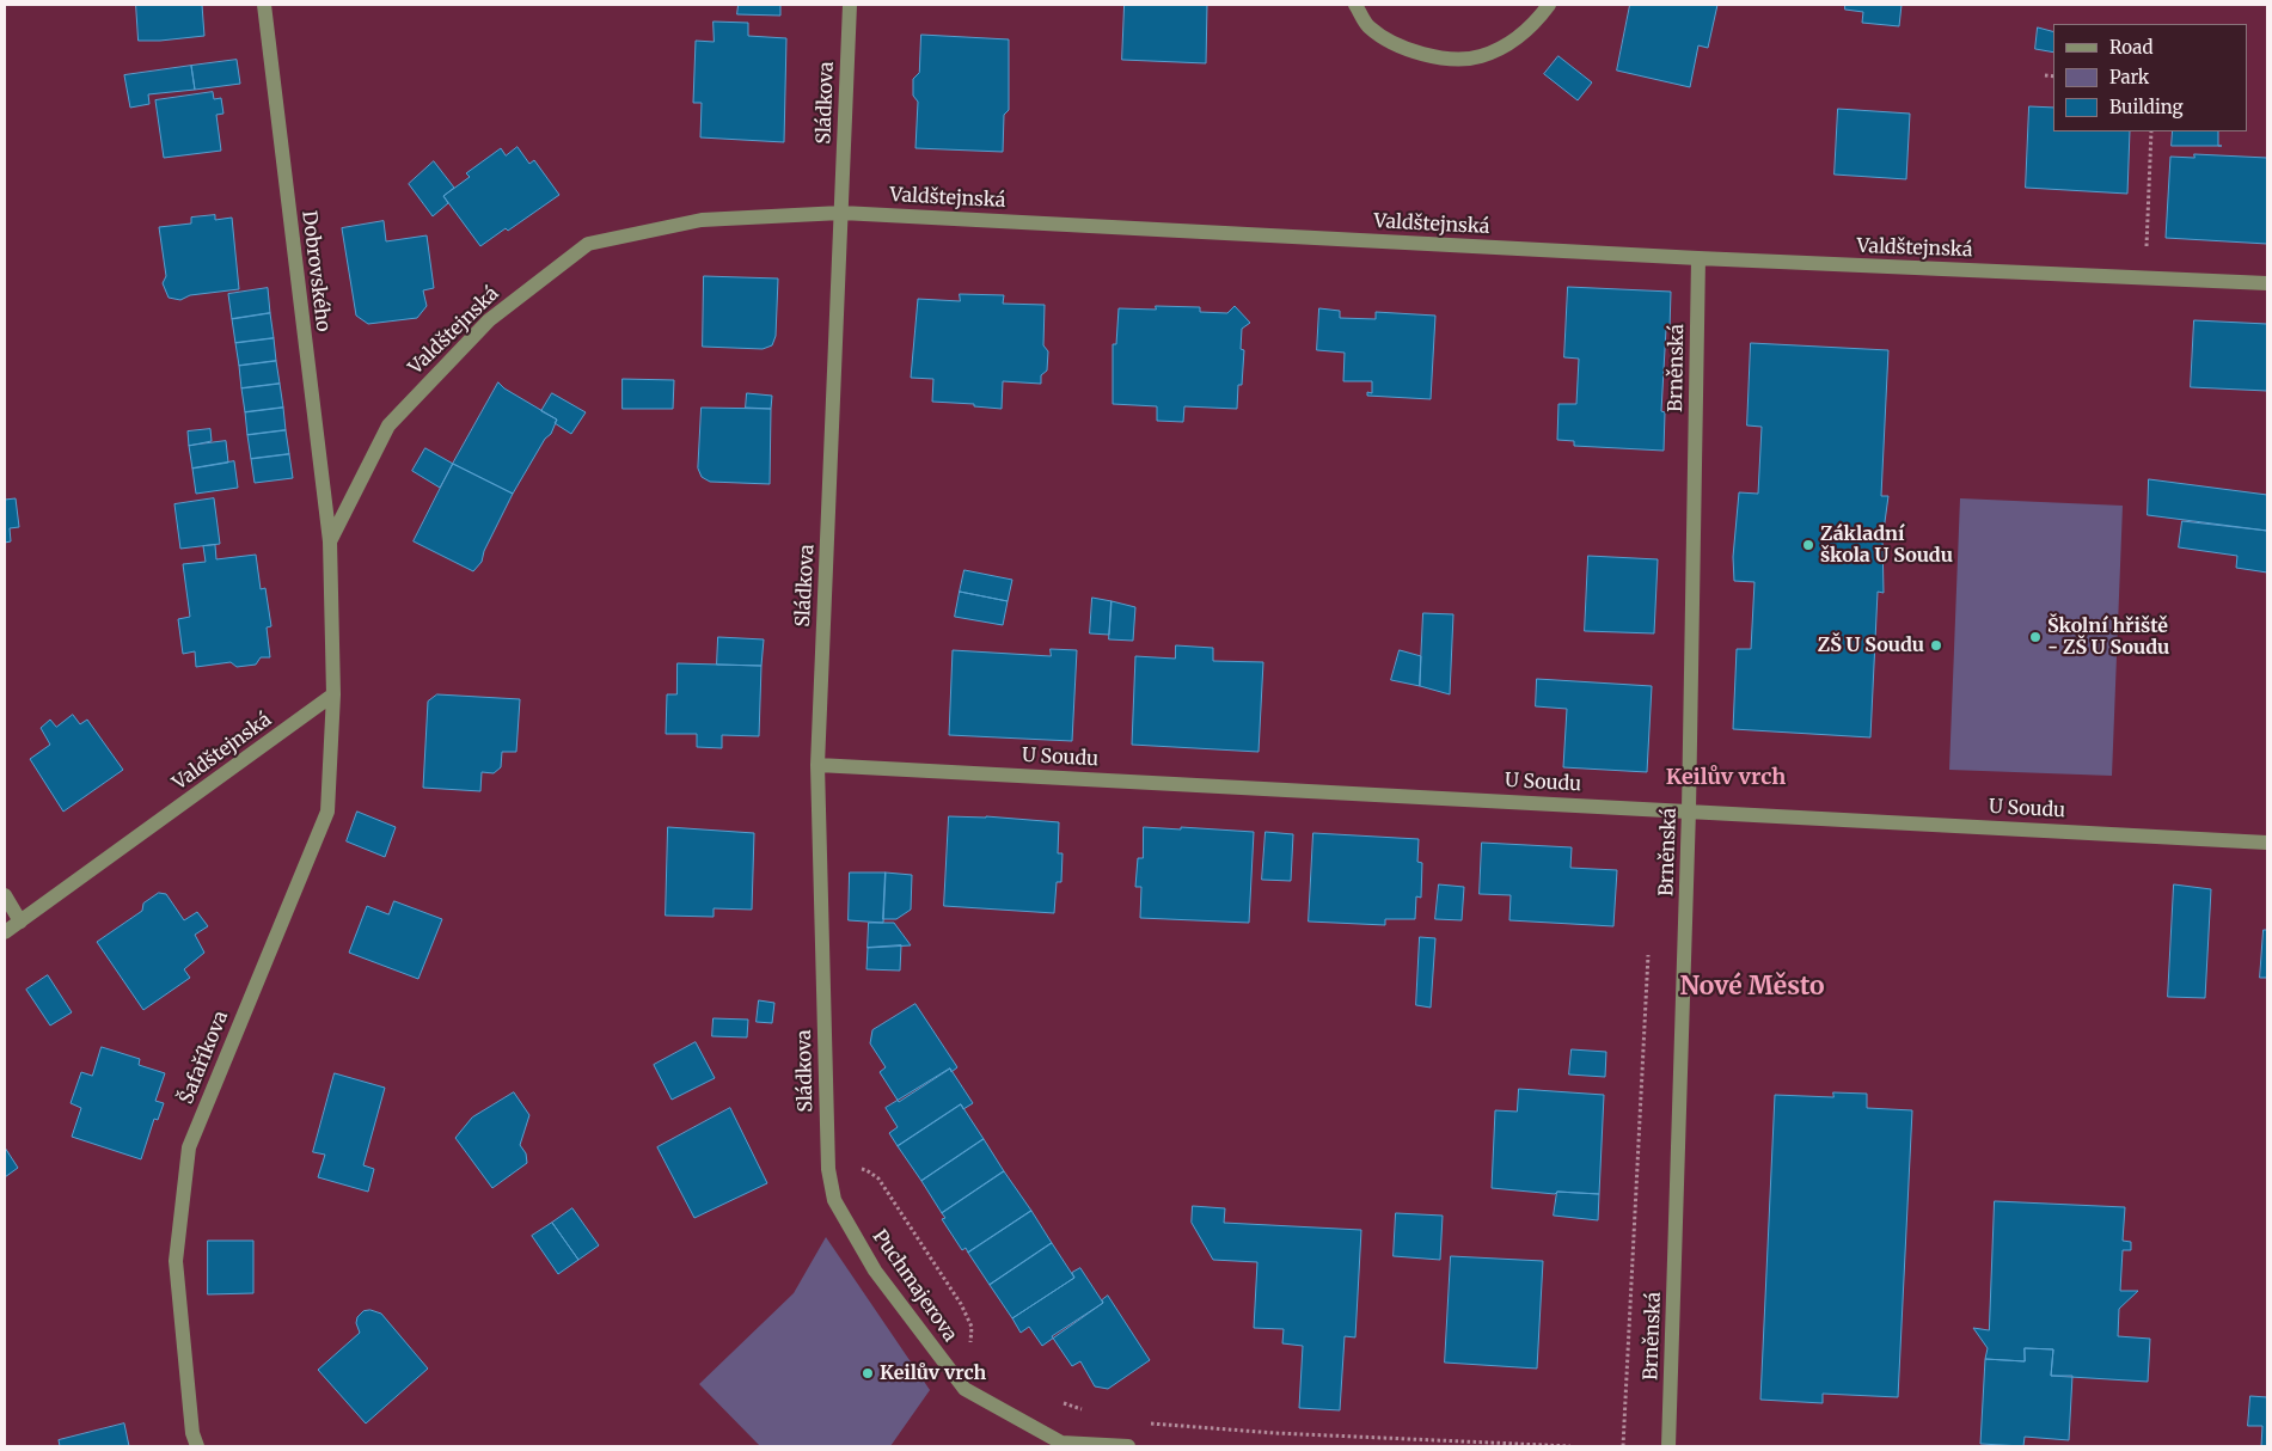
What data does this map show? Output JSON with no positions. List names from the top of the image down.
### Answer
{
  "streets": {
    "street": [
      "Sládkova",
      "Valdštejnská",
      "Dobrovského",
      "Brněnská",
      "U Soudu",
      "Šafaříkova",
      "Puchmajerova"
    ]
  },
  "crossings": [
    ["Sládkova", "Valdštejnská"],
    ["Sládkova", "U Soudu"],
    ["Sládkova", "Puchmajerova"],
    ["Valdštejnská", "Dobrovského"],
    ["Valdštejnská", "Brněnská"],
    ["Valdštejnská", "Šafaříkova"],
    ["Brněnská", "U Soudu"]
  ],
  "districts": ["Keilův vrch", "Nové Město"],
  "places": [
    "Základní škola U Soudu",
    "Školní hřiště - ZŠ U Soudu",
    "ZŠ U Soudu",
    "Keilův vrch"
  ],
  "legend": ["Road", "Park", "Building"]
}
